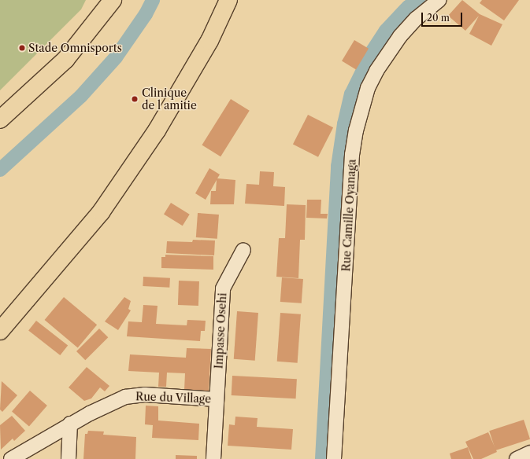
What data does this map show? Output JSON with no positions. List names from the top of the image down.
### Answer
{
  "streets": {
    "street": ["Rue Camille Oyanaga", "Impasse Osehi", "Rue du Village"]
  },
  "crossings": [
    ["Impasse Osehi", "Rue du Village"]
  ],
  "places": ["Stade Omnisports", "Clinique de l amitie"],
  "scale_bar": "20 m"
}
